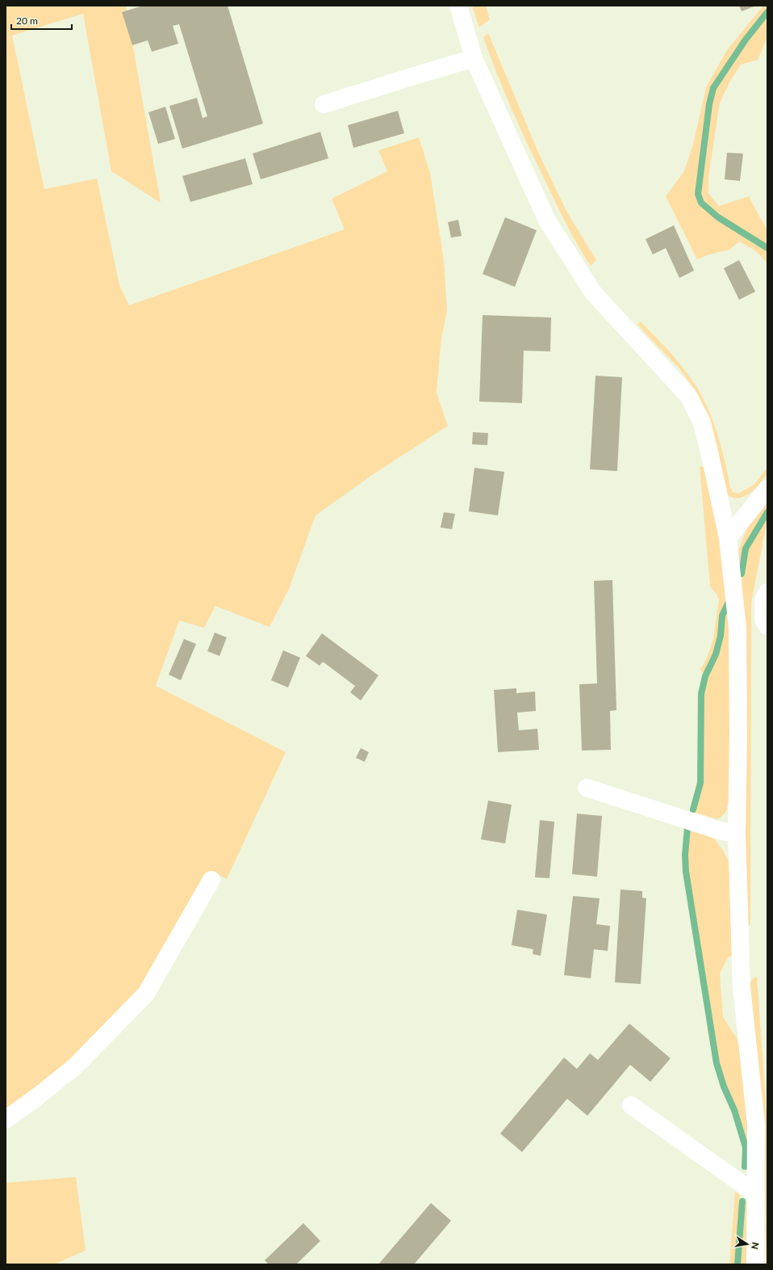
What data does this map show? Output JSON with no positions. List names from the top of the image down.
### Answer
{
  "scale_bar": "20 m",
  "north": "right"
}
